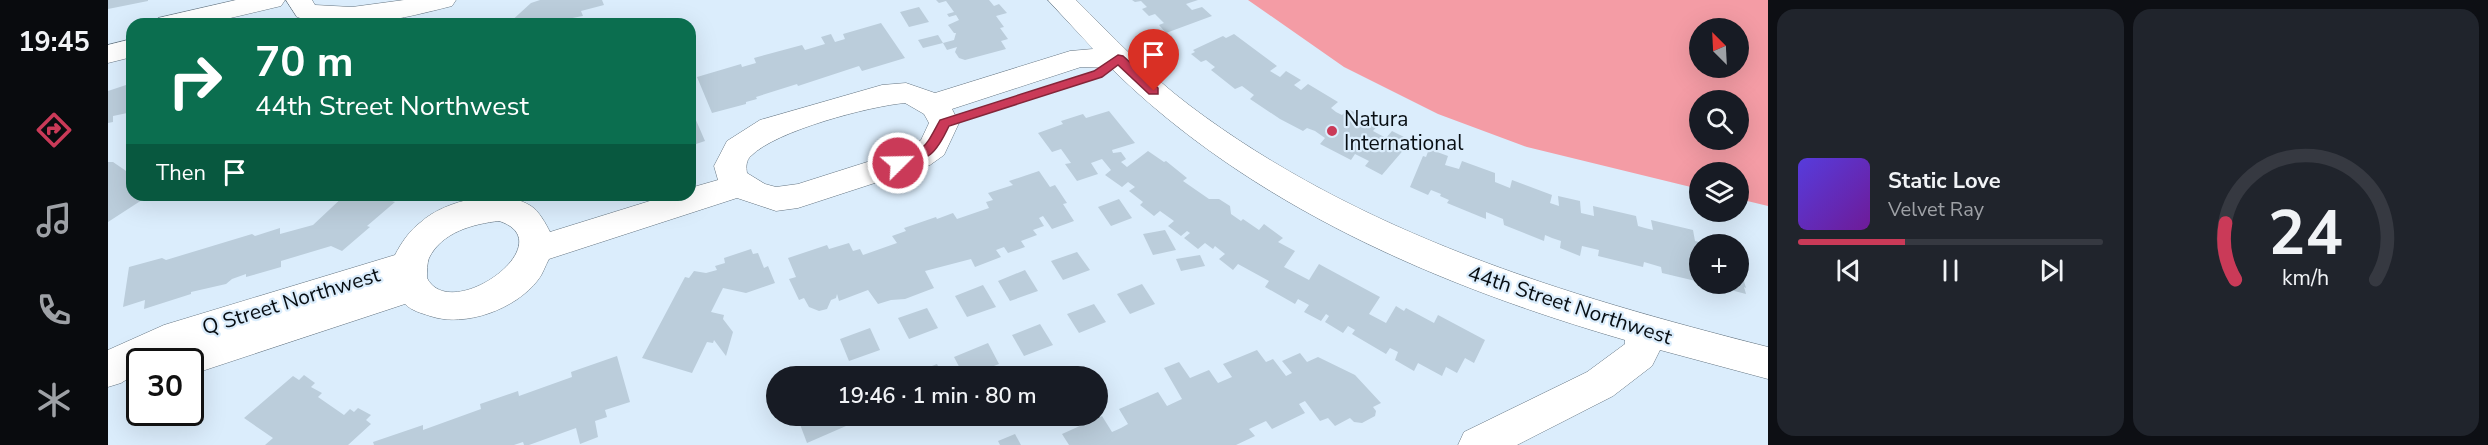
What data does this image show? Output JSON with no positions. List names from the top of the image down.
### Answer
{
  "streets": {
    "street": ["Q Street Northwest", "44th Street Northwest"]
  },
  "places": ["Natura International"],
  "north": "top left",
  "page": {
    "tabs": "19:45",
    "map_buttons": "+",
    "turn": ["70 m", "44th Street Northwest"],
    "then": "Then",
    "song": ["Static Love", "Velvet Ray"],
    "limit": "30",
    "trip": "19:46 · 1 min · 80 m",
    "gauge": ["24", "km/h"]
  }
}
